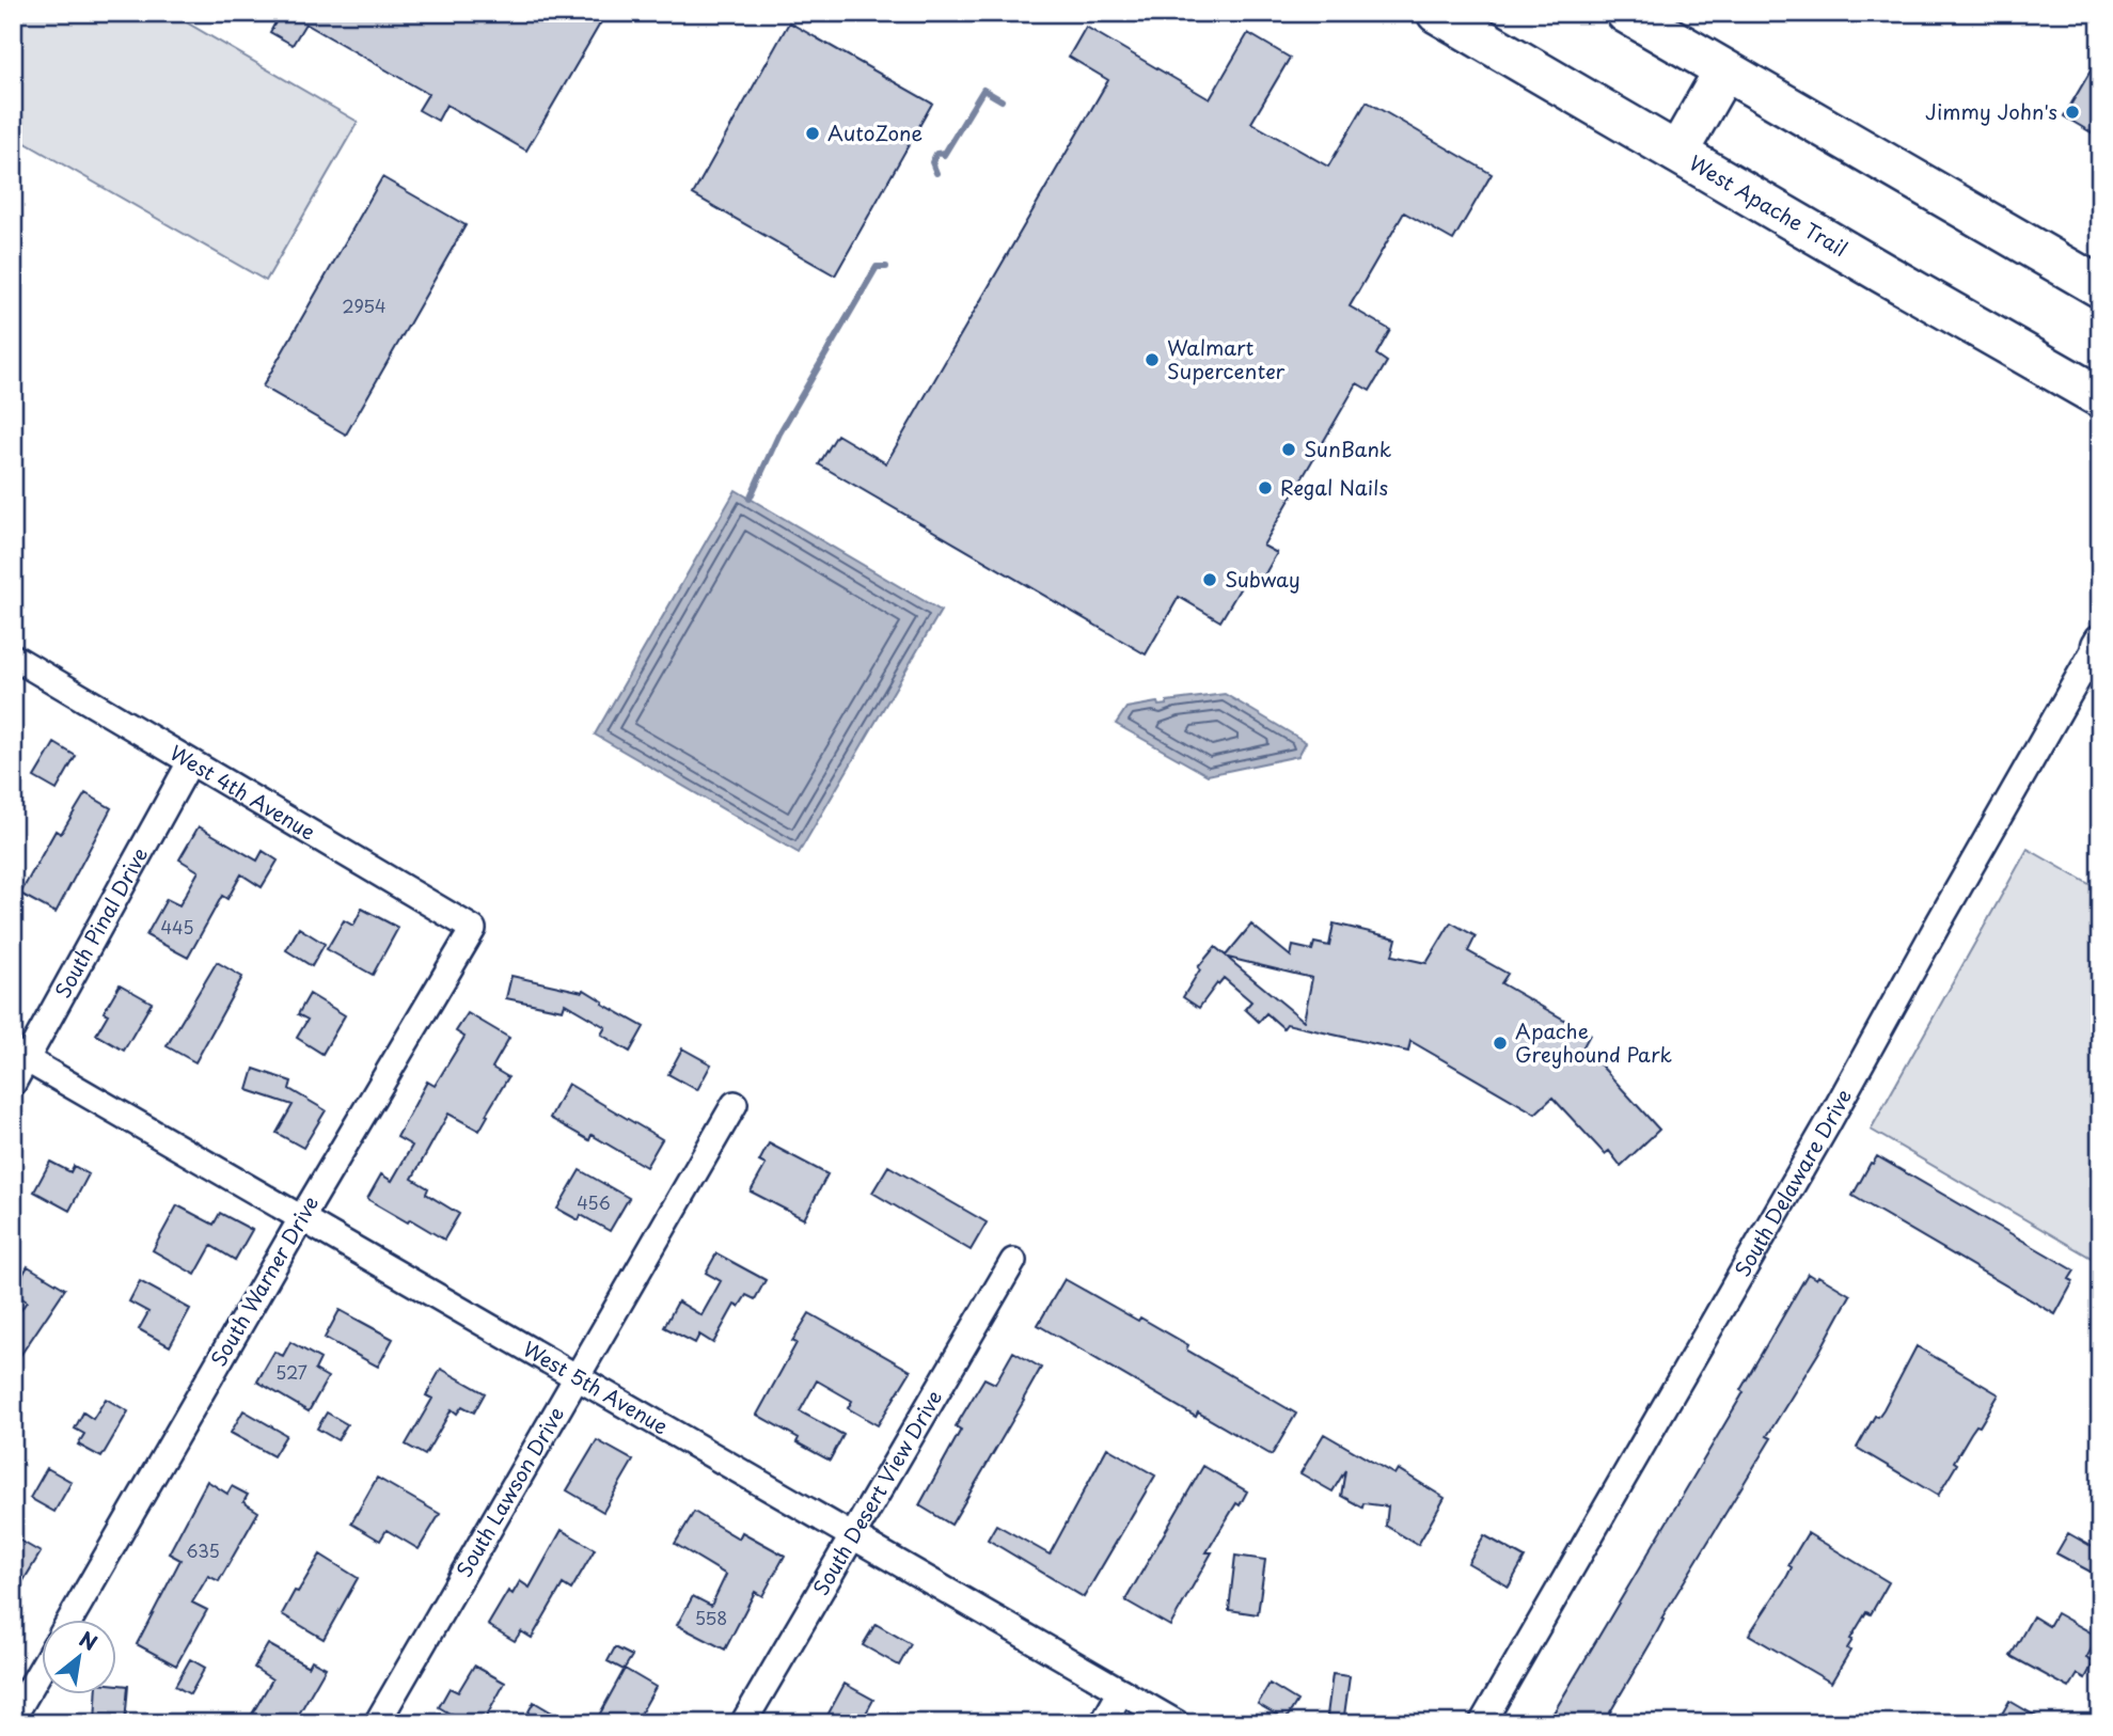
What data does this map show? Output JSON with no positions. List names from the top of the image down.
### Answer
{
  "streets": {
    "main road": ["West Apache Trail"],
    "street": [
      "West 4th Avenue",
      "South Pinal Drive",
      "South Delaware Drive",
      "South Warner Drive",
      "West 5th Avenue",
      "South Lawson Drive",
      "South Desert View Drive"
    ]
  },
  "crossings": [
    ["West 4th Avenue", "South Pinal Drive"],
    ["West 4th Avenue", "South Warner Drive"],
    ["South Pinal Drive", "West 5th Avenue"],
    ["South Warner Drive", "West 5th Avenue"],
    ["West 5th Avenue", "South Lawson Drive"],
    ["West 5th Avenue", "South Desert View Drive"]
  ],
  "places": [
    "Jimmy John's",
    "AutoZone",
    "Walmart Supercenter",
    "SunBank",
    "Regal Nails",
    "Subway",
    "Apache Greyhound Park"
  ],
  "house_numbers": [
    "2954",
    "445",
    "456",
    "527",
    "635",
    "558"
  ],
  "north": "top right"
}
